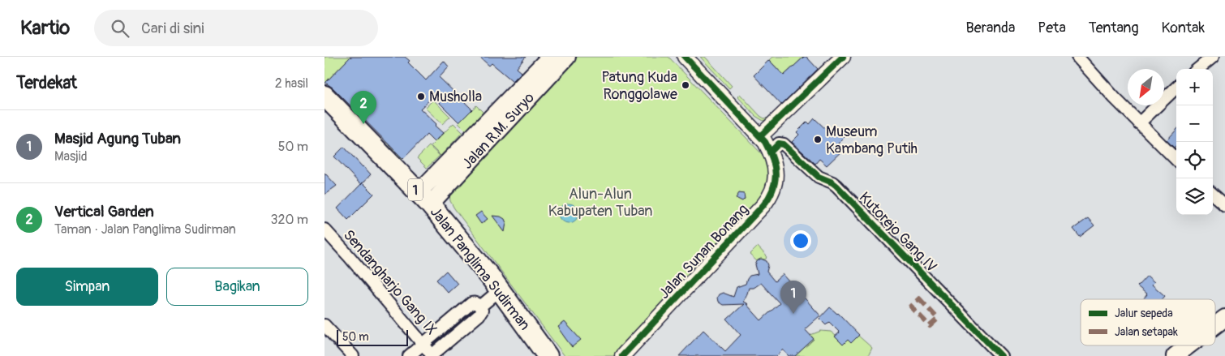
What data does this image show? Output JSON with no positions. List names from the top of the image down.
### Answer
{
  "streets": {
    "highway": ["1", "Jalan Panglima Sudirman"],
    "main road": ["Jalan R.M. Suryo"],
    "street": ["Kutorejo Gang IV", "Jalan Sunan Bonang", "Sendangharjo Gang IX"]
  },
  "crossings": [
    ["Jalan R.M. Suryo", "Jalan Panglima Sudirman"],
    ["Kutorejo Gang IV", "Jalan Sunan Bonang"]
  ],
  "parks": ["Alun-Alun Kabupaten Tuban"],
  "places": ["Patung Kuda Ronggolawe", "Musholla", "Museum Kambang Putih"],
  "legend": ["Jalur sepeda", "Jalan setapak"],
  "scale_bar": "50 m",
  "north": "bottom left",
  "page": {
    "header": "Kartio",
    "search": "Cari di sini",
    "nav": [
      "Beranda",
      "Peta",
      "Tentang",
      "Kontak"
    ],
    "heading": ["Terdekat", "2 hasil"],
    "map_buttons": ["+", "−"],
    "pins": ["2", "1"],
    "list": [
      {
        "mark": "1",
        "name": "Masjid Agung Tuban",
        "note": "Masjid",
        "value": "50 m"
      },
      {
        "mark": "2",
        "name": "Vertical Garden",
        "note": "Taman · Jalan Panglima Sudirman",
        "value": "320 m"
      }
    ],
    "buttons": ["Simpan", "Bagikan"],
    "scale": "50 m"
  }
}
